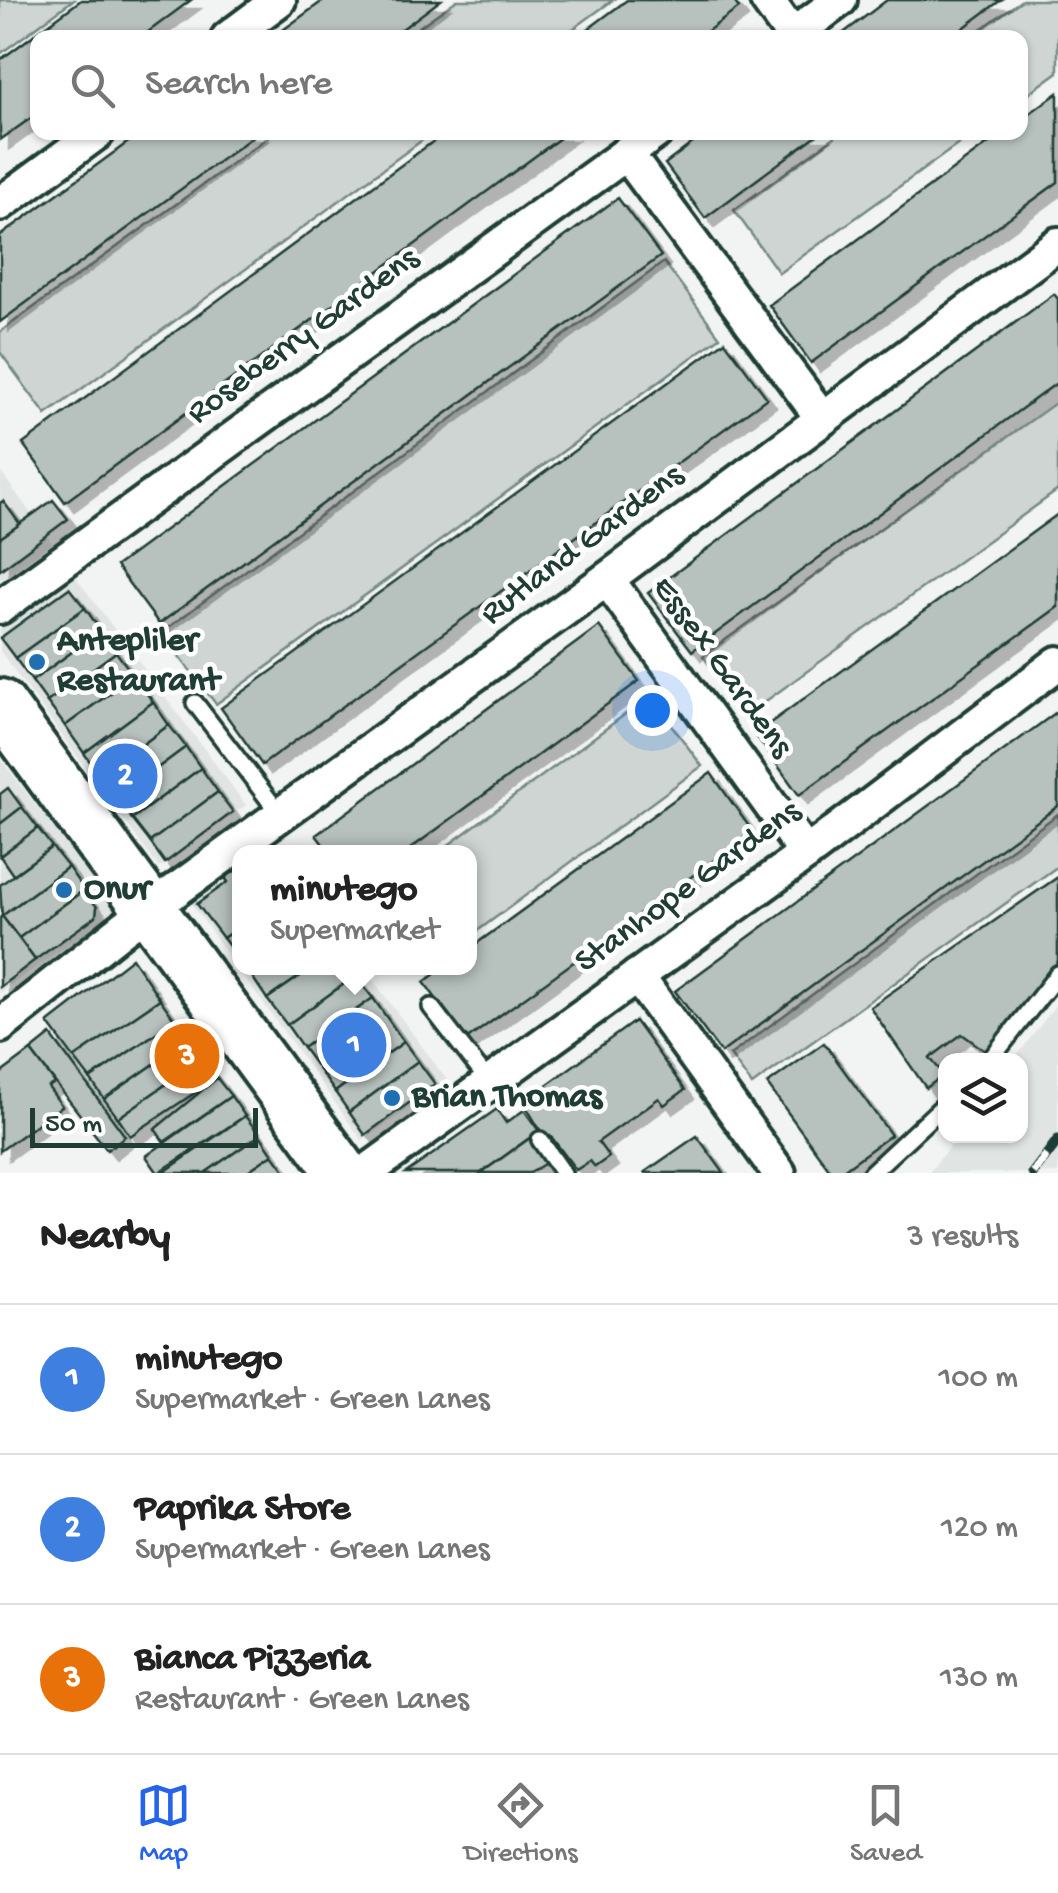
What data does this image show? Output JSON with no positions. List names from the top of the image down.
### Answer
{
  "streets": {
    "street": [
      "Roseberry Gardens",
      "Rutland Gardens",
      "Essex Gardens",
      "Stanhope Gardens"
    ]
  },
  "crossings": [
    ["Rutland Gardens", "Essex Gardens"],
    ["Essex Gardens", "Stanhope Gardens"]
  ],
  "places": ["Antepliler Restaurant", "Onur", "Brian Thomas"],
  "scale_bar": "50 m",
  "page": {
    "search": "Search here",
    "pins": ["2", "1", "3"],
    "popup": ["minutego", "Supermarket"],
    "scale": "50 m",
    "heading": ["Nearby", "3 results"],
    "list": [
      {
        "mark": "1",
        "name": "minutego",
        "note": "Supermarket · Green Lanes",
        "value": "100 m"
      },
      {
        "mark": "2",
        "name": "Paprika Store",
        "note": "Supermarket · Green Lanes",
        "value": "120 m"
      },
      {
        "mark": "3",
        "name": "Bianca Pizzeria",
        "note": "Restaurant · Green Lanes",
        "value": "130 m"
      }
    ],
    "nav": ["Map", "Directions", "Saved"]
  }
}
